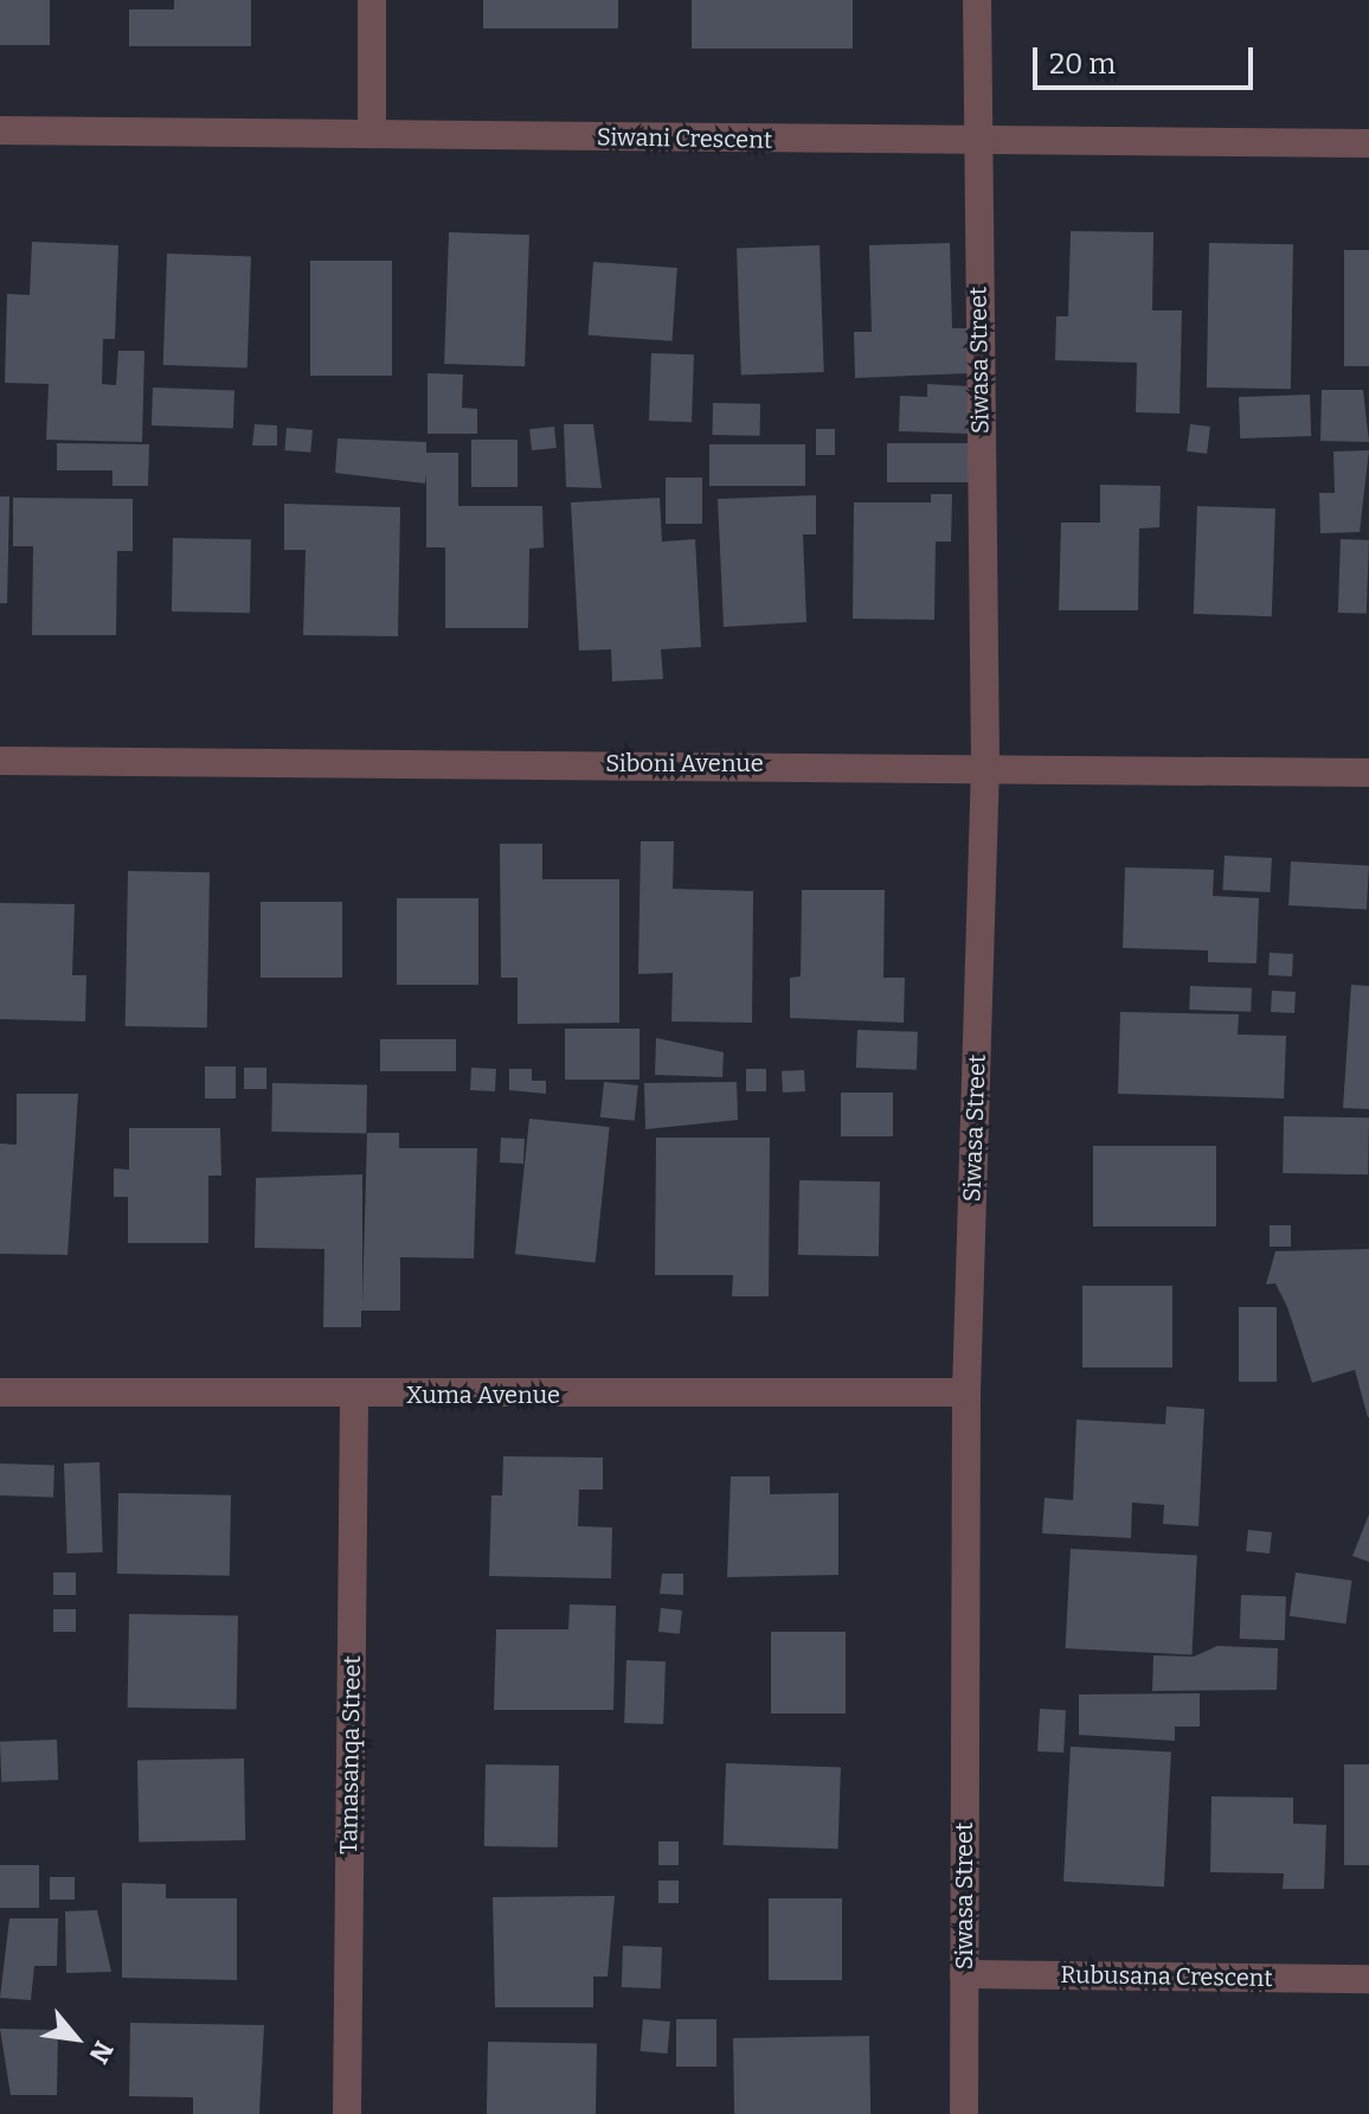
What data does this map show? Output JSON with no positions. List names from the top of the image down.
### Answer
{
  "streets": {
    "street": [
      "Siwani Crescent",
      "Siwasa Street",
      "Siboni Avenue",
      "Xuma Avenue",
      "Tamasanqa Street",
      "Rubusana Crescent"
    ]
  },
  "crossings": [
    ["Siwani Crescent", "Siwasa Street"],
    ["Siwasa Street", "Siboni Avenue"],
    ["Siwasa Street", "Xuma Avenue"],
    ["Siwasa Street", "Rubusana Crescent"],
    ["Xuma Avenue", "Tamasanqa Street"]
  ],
  "scale_bar": "20 m",
  "north": "bottom right"
}
